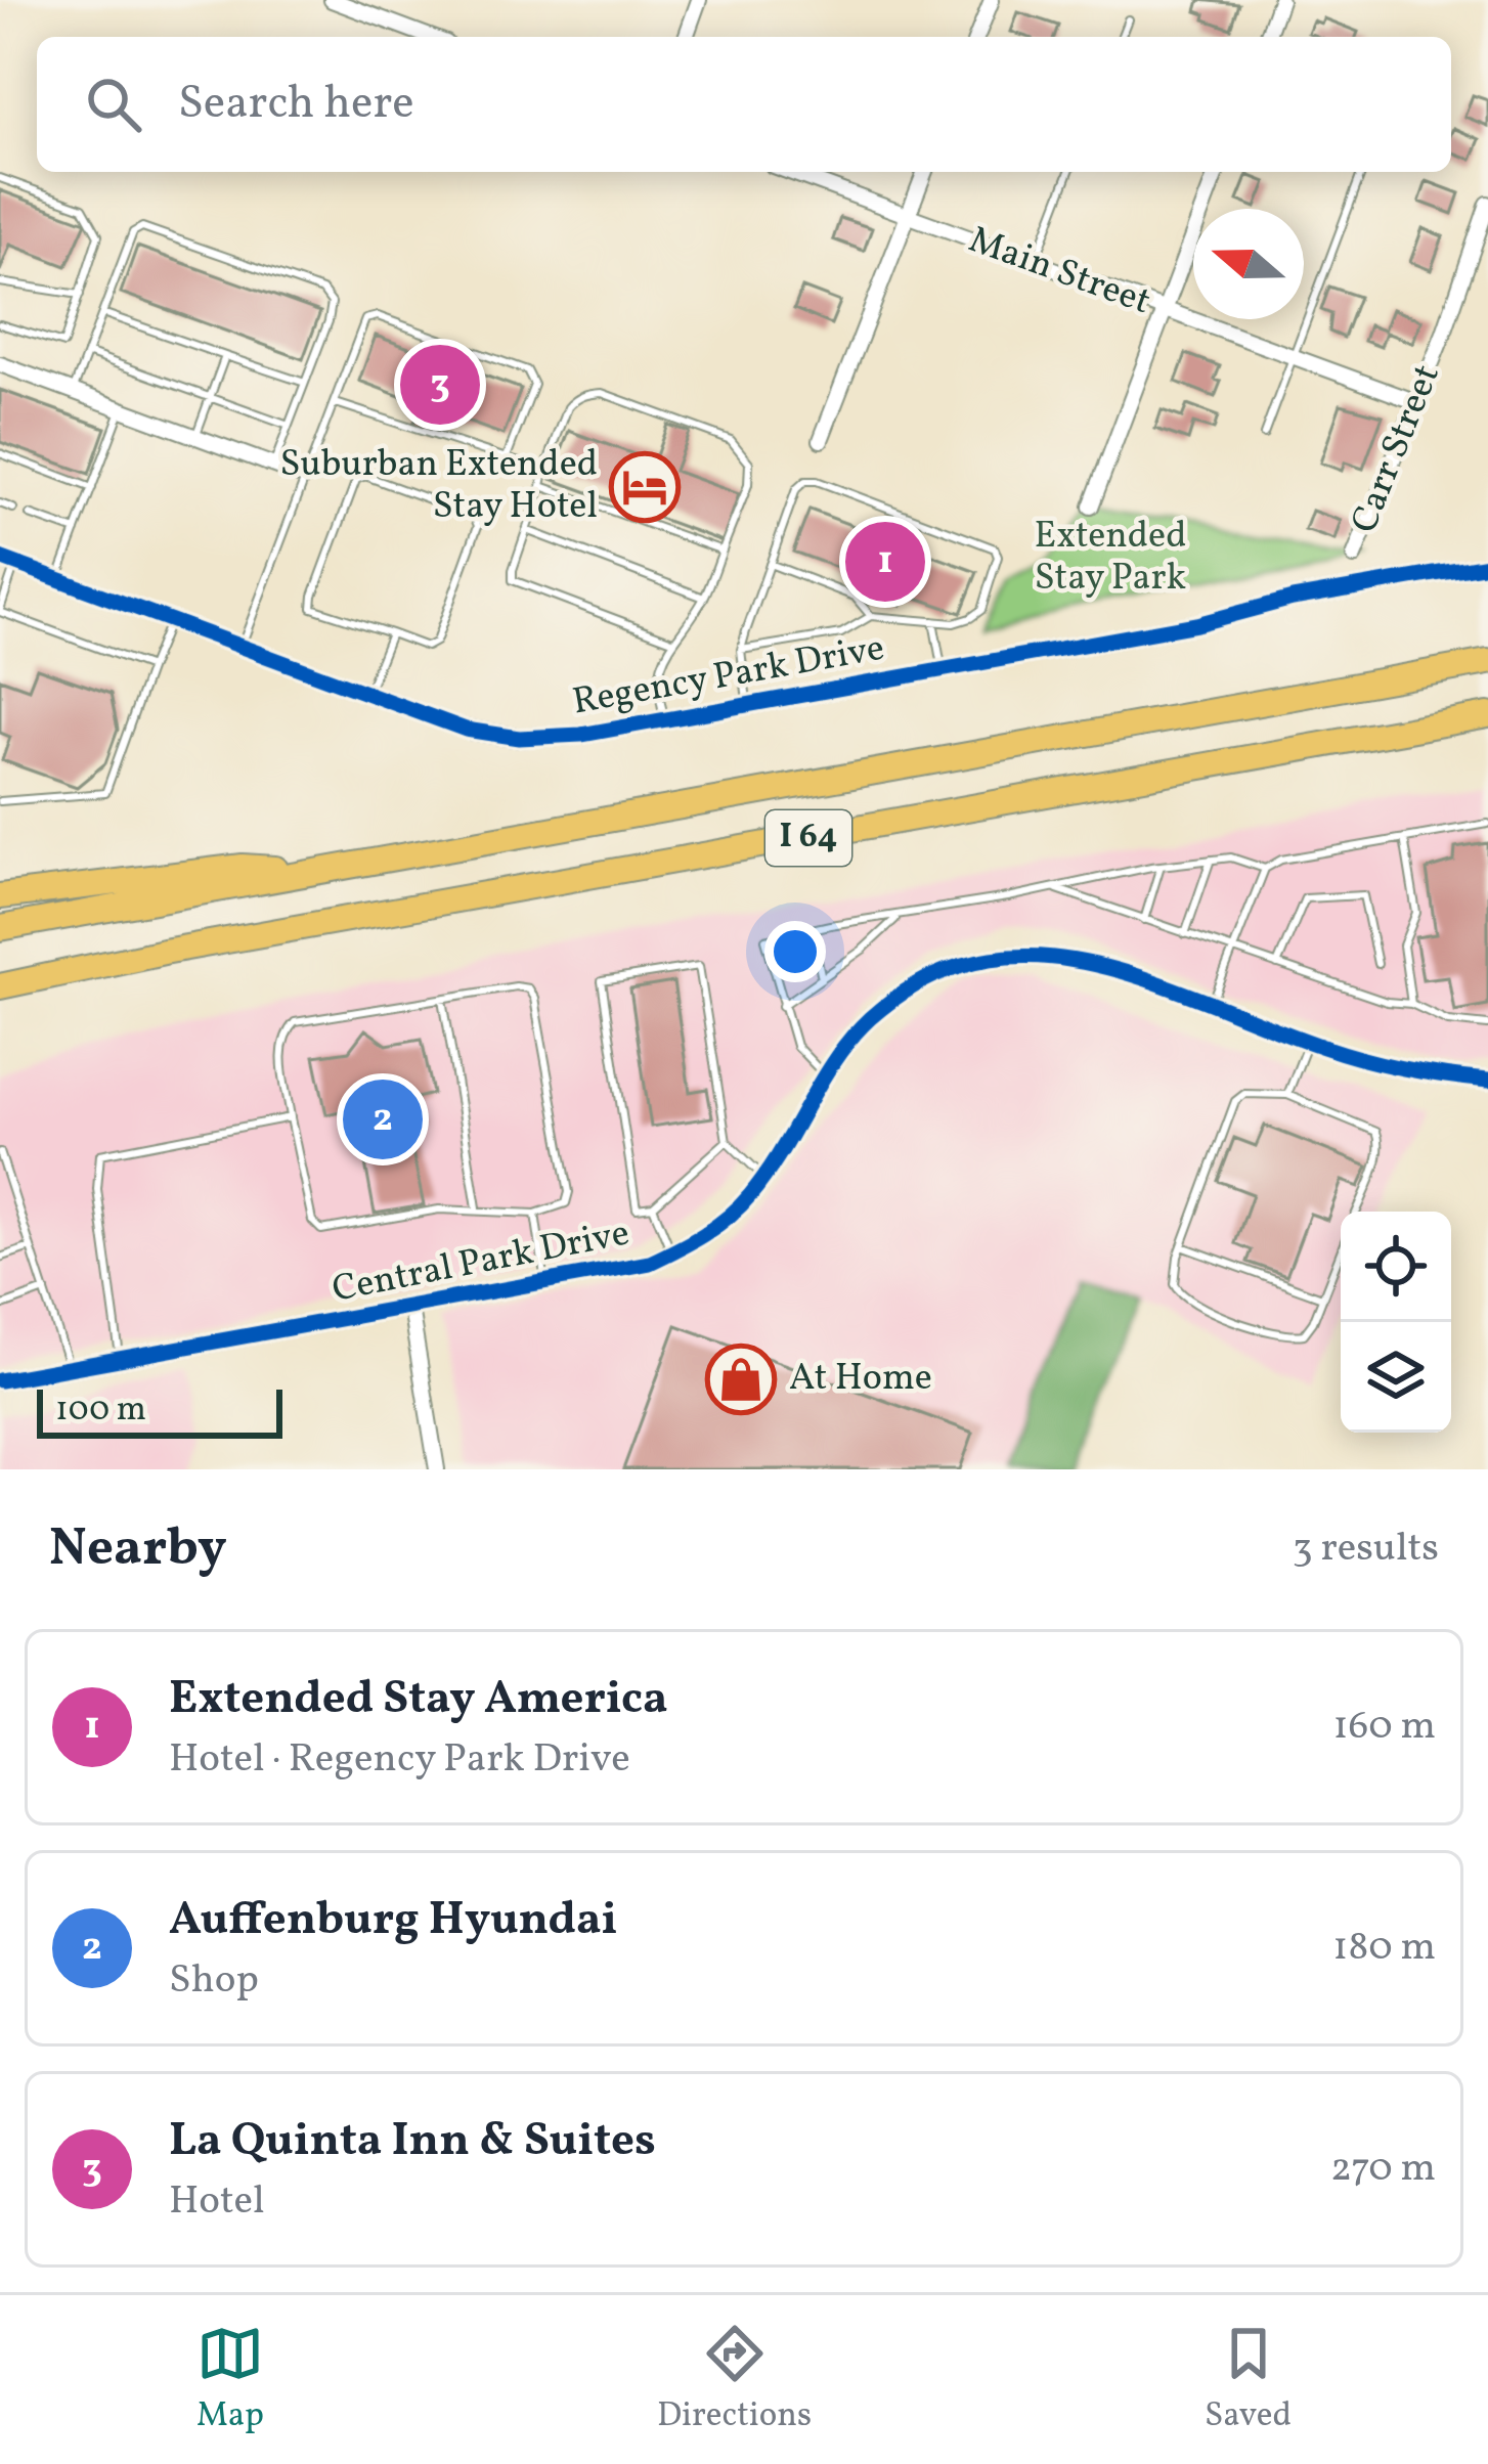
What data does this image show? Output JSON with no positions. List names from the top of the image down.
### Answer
{
  "streets": {
    "highway": ["I 64"],
    "street": [
      "Main Street",
      "Carr Street",
      "Regency Park Drive",
      "Central Park Drive"
    ]
  },
  "crossings": [
    ["Main Street", "Carr Street"]
  ],
  "parks": ["Extended Stay Park"],
  "places": {
    "hotel": ["Suburban Extended Stay Hotel"],
    "shop": ["At Home"]
  },
  "scale_bar": "100 m",
  "north": "left",
  "page": {
    "search": "Search here",
    "pins": ["3", "1", "2"],
    "scale": "100 m",
    "heading": ["Nearby", "3 results"],
    "list": [
      {
        "mark": "1",
        "name": "Extended Stay America",
        "note": "Hotel · Regency Park Drive",
        "value": "160 m"
      },
      {
        "mark": "2",
        "name": "Auffenburg Hyundai",
        "note": "Shop",
        "value": "180 m"
      },
      {
        "mark": "3",
        "name": "La Quinta Inn & Suites",
        "note": "Hotel",
        "value": "270 m"
      }
    ],
    "nav": ["Map", "Directions", "Saved"]
  }
}
